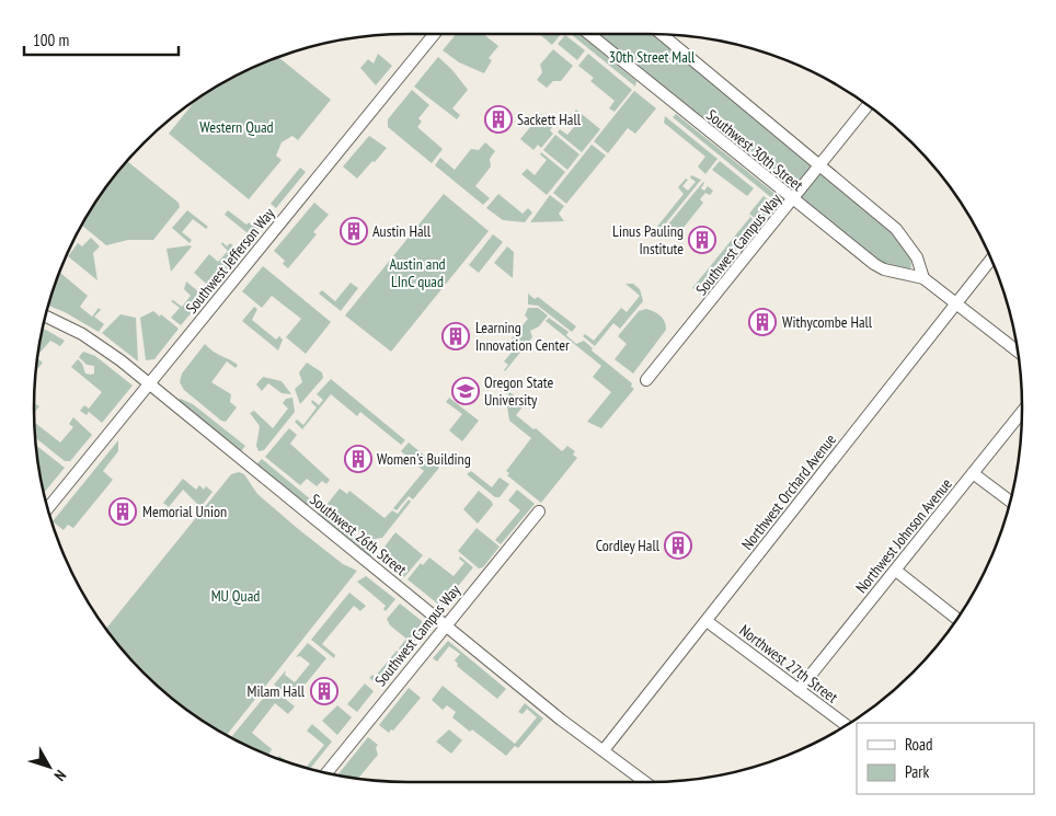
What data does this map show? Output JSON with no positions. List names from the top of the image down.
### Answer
{
  "streets": {
    "street": [
      "Southwest 30th Street",
      "Southwest Campus Way",
      "Southwest Jefferson Way",
      "Northwest Orchard Avenue",
      "Southwest 26th Street",
      "Northwest Johnson Avenue",
      "Northwest 27th Street"
    ]
  },
  "crossings": [
    ["Southwest 30th Street", "Southwest Campus Way"],
    ["Southwest 30th Street", "Northwest Orchard Avenue"],
    ["Southwest Campus Way", "Southwest 26th Street"],
    ["Southwest Jefferson Way", "Southwest 26th Street"],
    ["Northwest Orchard Avenue", "Southwest 26th Street"],
    ["Northwest Orchard Avenue", "Northwest 27th Street"],
    ["Northwest Johnson Avenue", "Northwest 27th Street"]
  ],
  "parks": [
    "30th Street Mall",
    "Western Quad",
    "Austin and LInC quad",
    "MU Quad"
  ],
  "places": {
    "building": [
      "Sackett Hall",
      "Austin Hall",
      "Linus Pauling Institute",
      "Withycombe Hall",
      "Learning Innovation Center",
      "Women's Building",
      "Memorial Union",
      "Cordley Hall",
      "Milam Hall"
    ],
    "school or university": ["Oregon State University"]
  },
  "legend": ["Road", "Park"],
  "scale_bar": "100 m",
  "north": "bottom right"
}
